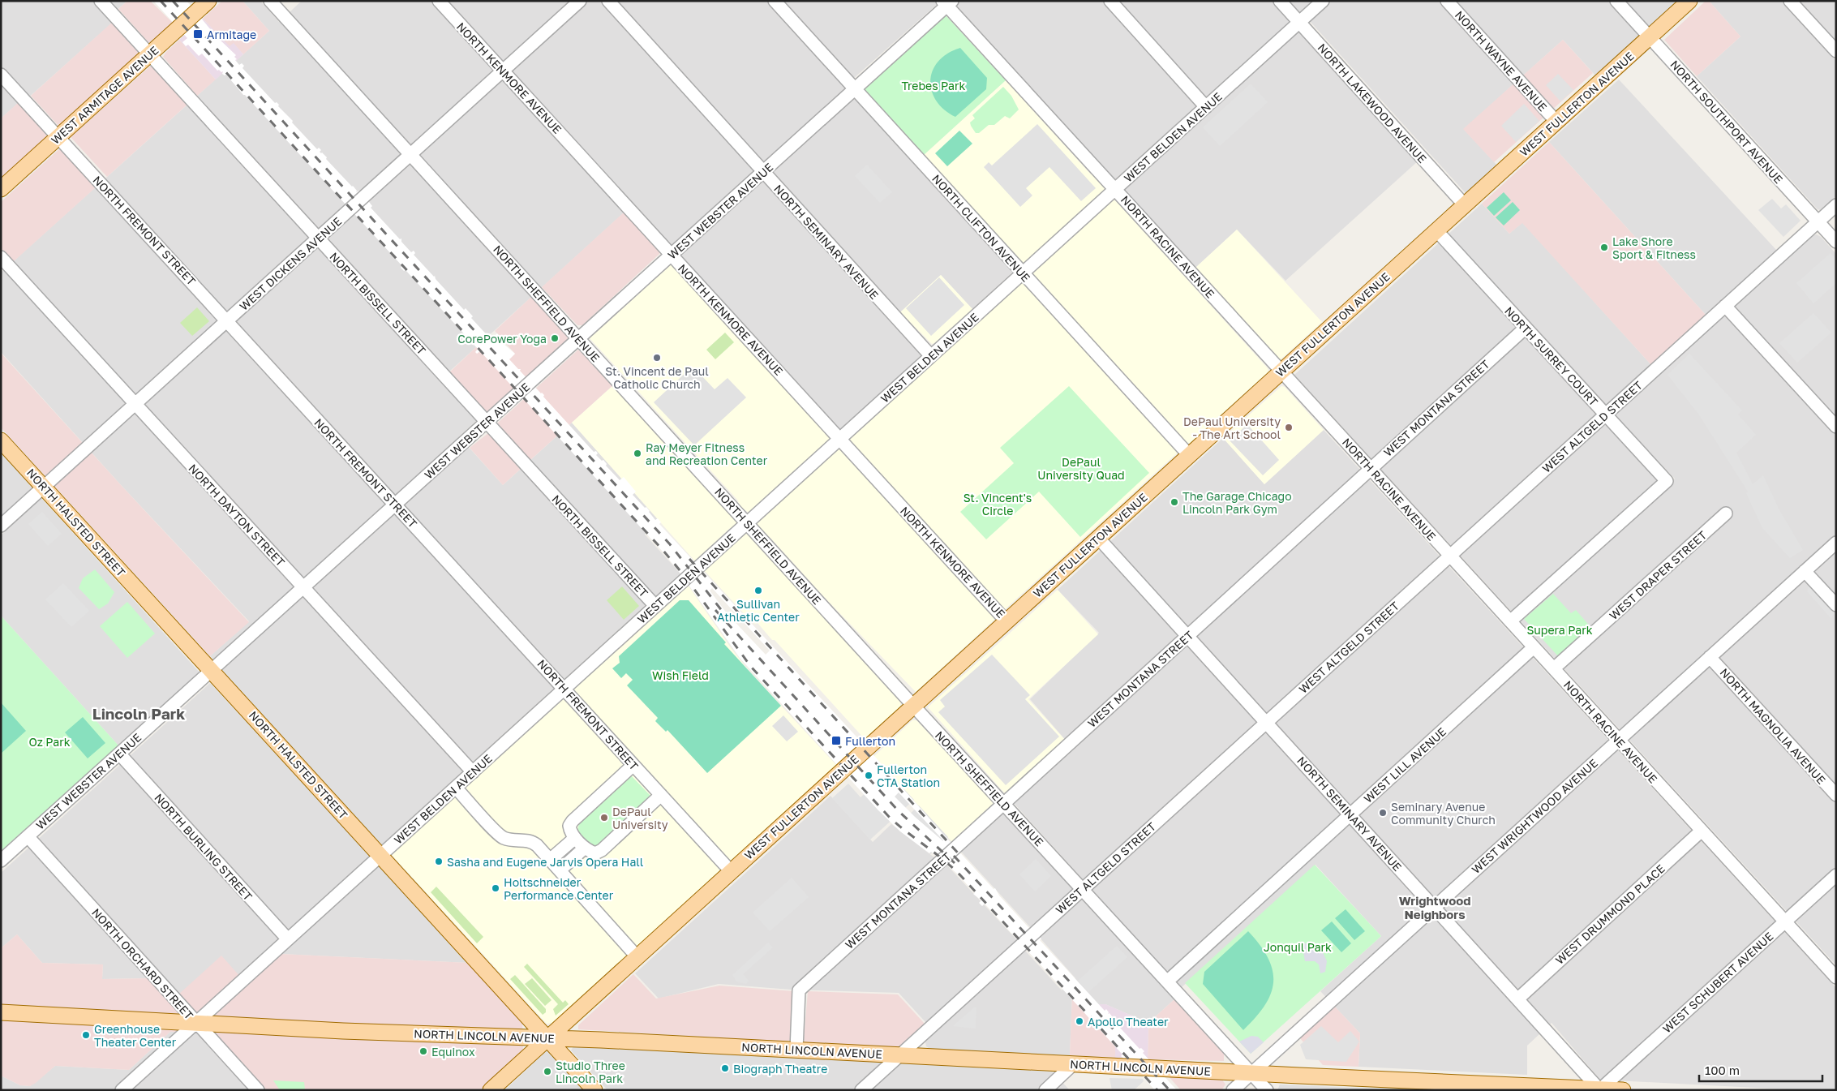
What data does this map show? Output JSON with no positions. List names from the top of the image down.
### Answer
{
  "streets": {
    "main road": [
      "WEST ARMITAGE AVENUE",
      "WEST FULLERTON AVENUE",
      "NORTH HALSTED STREET",
      "NORTH LINCOLN AVENUE"
    ],
    "street": [
      "NORTH WAYNE AVENUE",
      "NORTH KENMORE AVENUE",
      "NORTH LAKEWOOD AVENUE",
      "NORTH SOUTHPORT AVENUE",
      "WEST BELDEN AVENUE",
      "WEST WEBSTER AVENUE",
      "NORTH CLIFTON AVENUE",
      "NORTH FREMONT STREET",
      "NORTH SEMINARY AVENUE",
      "NORTH RACINE AVENUE",
      "WEST DICKENS AVENUE",
      "NORTH BISSELL STREET",
      "NORTH SHEFFIELD AVENUE",
      "NORTH SURREY COURT",
      "WEST MONTANA STREET",
      "WEST ALTGELD STREET",
      "NORTH DAYTON STREET",
      "WEST DRAPER STREET",
      "NORTH MAGNOLIA AVENUE",
      "WEST LILL AVENUE",
      "WEST WRIGHTWOOD AVENUE",
      "NORTH BURLING STREET",
      "WEST DRUMMOND PLACE",
      "NORTH ORCHARD STREET",
      "WEST SCHUBERT AVENUE"
    ]
  },
  "crossings": [
    ["NORTH WAYNE AVENUE", "WEST FULLERTON AVENUE"],
    ["NORTH KENMORE AVENUE", "WEST FULLERTON AVENUE"],
    ["NORTH KENMORE AVENUE", "WEST BELDEN AVENUE"],
    ["NORTH KENMORE AVENUE", "WEST WEBSTER AVENUE"],
    ["NORTH KENMORE AVENUE", "WEST DICKENS AVENUE"],
    ["WEST ARMITAGE AVENUE", "NORTH FREMONT STREET"],
    ["WEST ARMITAGE AVENUE", "NORTH BISSELL STREET"],
    ["NORTH LAKEWOOD AVENUE", "WEST FULLERTON AVENUE"],
    ["NORTH LAKEWOOD AVENUE", "WEST BELDEN AVENUE"],
    ["WEST FULLERTON AVENUE", "NORTH SOUTHPORT AVENUE"],
    ["WEST FULLERTON AVENUE", "NORTH CLIFTON AVENUE"],
    ["WEST FULLERTON AVENUE", "NORTH FREMONT STREET"],
    ["WEST FULLERTON AVENUE", "NORTH SEMINARY AVENUE"],
    ["WEST FULLERTON AVENUE", "NORTH RACINE AVENUE"],
    ["WEST FULLERTON AVENUE", "NORTH SHEFFIELD AVENUE"],
    ["WEST FULLERTON AVENUE", "NORTH SURREY COURT"],
    ["WEST FULLERTON AVENUE", "NORTH HALSTED STREET"],
    ["WEST FULLERTON AVENUE", "NORTH LINCOLN AVENUE"],
    ["NORTH SOUTHPORT AVENUE", "WEST ALTGELD STREET"],
    ["WEST BELDEN AVENUE", "NORTH CLIFTON AVENUE"],
    ["WEST BELDEN AVENUE", "NORTH FREMONT STREET"],
    ["WEST BELDEN AVENUE", "NORTH SEMINARY AVENUE"],
    ["WEST BELDEN AVENUE", "NORTH RACINE AVENUE"],
    ["WEST BELDEN AVENUE", "NORTH BISSELL STREET"],
    ["WEST BELDEN AVENUE", "NORTH SHEFFIELD AVENUE"],
    ["WEST BELDEN AVENUE", "NORTH DAYTON STREET"],
    ["WEST BELDEN AVENUE", "NORTH HALSTED STREET"],
    ["WEST BELDEN AVENUE", "NORTH BURLING STREET"],
    ["WEST BELDEN AVENUE", "NORTH ORCHARD STREET"],
    ["WEST BELDEN AVENUE", "NORTH LINCOLN AVENUE"],
    ["WEST WEBSTER AVENUE", "NORTH CLIFTON AVENUE"],
    ["WEST WEBSTER AVENUE", "NORTH FREMONT STREET"],
    ["WEST WEBSTER AVENUE", "NORTH SEMINARY AVENUE"],
    ["WEST WEBSTER AVENUE", "NORTH RACINE AVENUE"],
    ["WEST WEBSTER AVENUE", "NORTH BISSELL STREET"],
    ["WEST WEBSTER AVENUE", "NORTH SHEFFIELD AVENUE"],
    ["WEST WEBSTER AVENUE", "NORTH DAYTON STREET"],
    ["WEST WEBSTER AVENUE", "NORTH HALSTED STREET"],
    ["WEST WEBSTER AVENUE", "NORTH BURLING STREET"],
    ["WEST WEBSTER AVENUE", "NORTH ORCHARD STREET"],
    ["NORTH FREMONT STREET", "WEST DICKENS AVENUE"],
    ["NORTH SEMINARY AVENUE", "WEST MONTANA STREET"],
    ["NORTH SEMINARY AVENUE", "WEST ALTGELD STREET"],
    ["NORTH SEMINARY AVENUE", "WEST LILL AVENUE"],
    ["NORTH SEMINARY AVENUE", "WEST WRIGHTWOOD AVENUE"],
    ["NORTH SEMINARY AVENUE", "WEST DRUMMOND PLACE"],
    ["NORTH SEMINARY AVENUE", "WEST SCHUBERT AVENUE"],
    ["NORTH SEMINARY AVENUE", "NORTH LINCOLN AVENUE"],
    ["NORTH RACINE AVENUE", "NORTH SURREY COURT"],
    ["NORTH RACINE AVENUE", "WEST MONTANA STREET"],
    ["NORTH RACINE AVENUE", "WEST ALTGELD STREET"],
    ["NORTH RACINE AVENUE", "WEST DRAPER STREET"],
    ["NORTH RACINE AVENUE", "WEST LILL AVENUE"],
    ["NORTH RACINE AVENUE", "WEST WRIGHTWOOD AVENUE"],
    ["NORTH RACINE AVENUE", "WEST DRUMMOND PLACE"],
    ["NORTH RACINE AVENUE", "WEST SCHUBERT AVENUE"],
    ["WEST DICKENS AVENUE", "NORTH BISSELL STREET"],
    ["WEST DICKENS AVENUE", "NORTH SHEFFIELD AVENUE"],
    ["WEST DICKENS AVENUE", "NORTH DAYTON STREET"],
    ["WEST DICKENS AVENUE", "NORTH HALSTED STREET"],
    ["NORTH SHEFFIELD AVENUE", "WEST MONTANA STREET"],
    ["NORTH SHEFFIELD AVENUE", "WEST ALTGELD STREET"],
    ["NORTH SHEFFIELD AVENUE", "WEST LILL AVENUE"],
    ["NORTH SHEFFIELD AVENUE", "WEST WRIGHTWOOD AVENUE"],
    ["NORTH SHEFFIELD AVENUE", "NORTH LINCOLN AVENUE"],
    ["NORTH SURREY COURT", "WEST MONTANA STREET"],
    ["NORTH SURREY COURT", "WEST ALTGELD STREET"],
    ["WEST MONTANA STREET", "NORTH LINCOLN AVENUE"],
    ["WEST ALTGELD STREET", "NORTH LINCOLN AVENUE"],
    ["NORTH HALSTED STREET", "NORTH LINCOLN AVENUE"],
    ["NORTH MAGNOLIA AVENUE", "WEST WRIGHTWOOD AVENUE"],
    ["WEST WRIGHTWOOD AVENUE", "NORTH LINCOLN AVENUE"],
    ["NORTH ORCHARD STREET", "NORTH LINCOLN AVENUE"],
    ["WEST SCHUBERT AVENUE", "NORTH LINCOLN AVENUE"]
  ],
  "districts": ["Lincoln Park", "Wrightwood Neighbors"],
  "parks": [
    "Trebes Park",
    "DePaul University Quad",
    "St. Vincent's Circle",
    "Supera Park",
    "Wish Field",
    "Oz Park",
    "Jonquil Park"
  ],
  "places": {
    "transit": ["Armitage", "Fullerton"],
    "other": [
      "Lake Shore Sport & Fitness",
      "CorePower Yoga",
      "St. Vincent de Paul Catholic Church",
      "DePaul University - The Art School",
      "Ray Meyer Fitness and Recreation Center",
      "The Garage Chicago Lincoln Park Gym",
      "Sullivan Athletic Center",
      "Fullerton CTA Station",
      "Seminary Avenue Community Church",
      "DePaul University",
      "Sasha and Eugene Jarvis Opera Hall",
      "Holtschneider Performance Center",
      "Apollo Theater",
      "Greenhouse Theater Center",
      "Equinox",
      "Biograph Theatre",
      "Studio Three Lincoln Park"
    ]
  },
  "scale_bar": "100 m"
}
